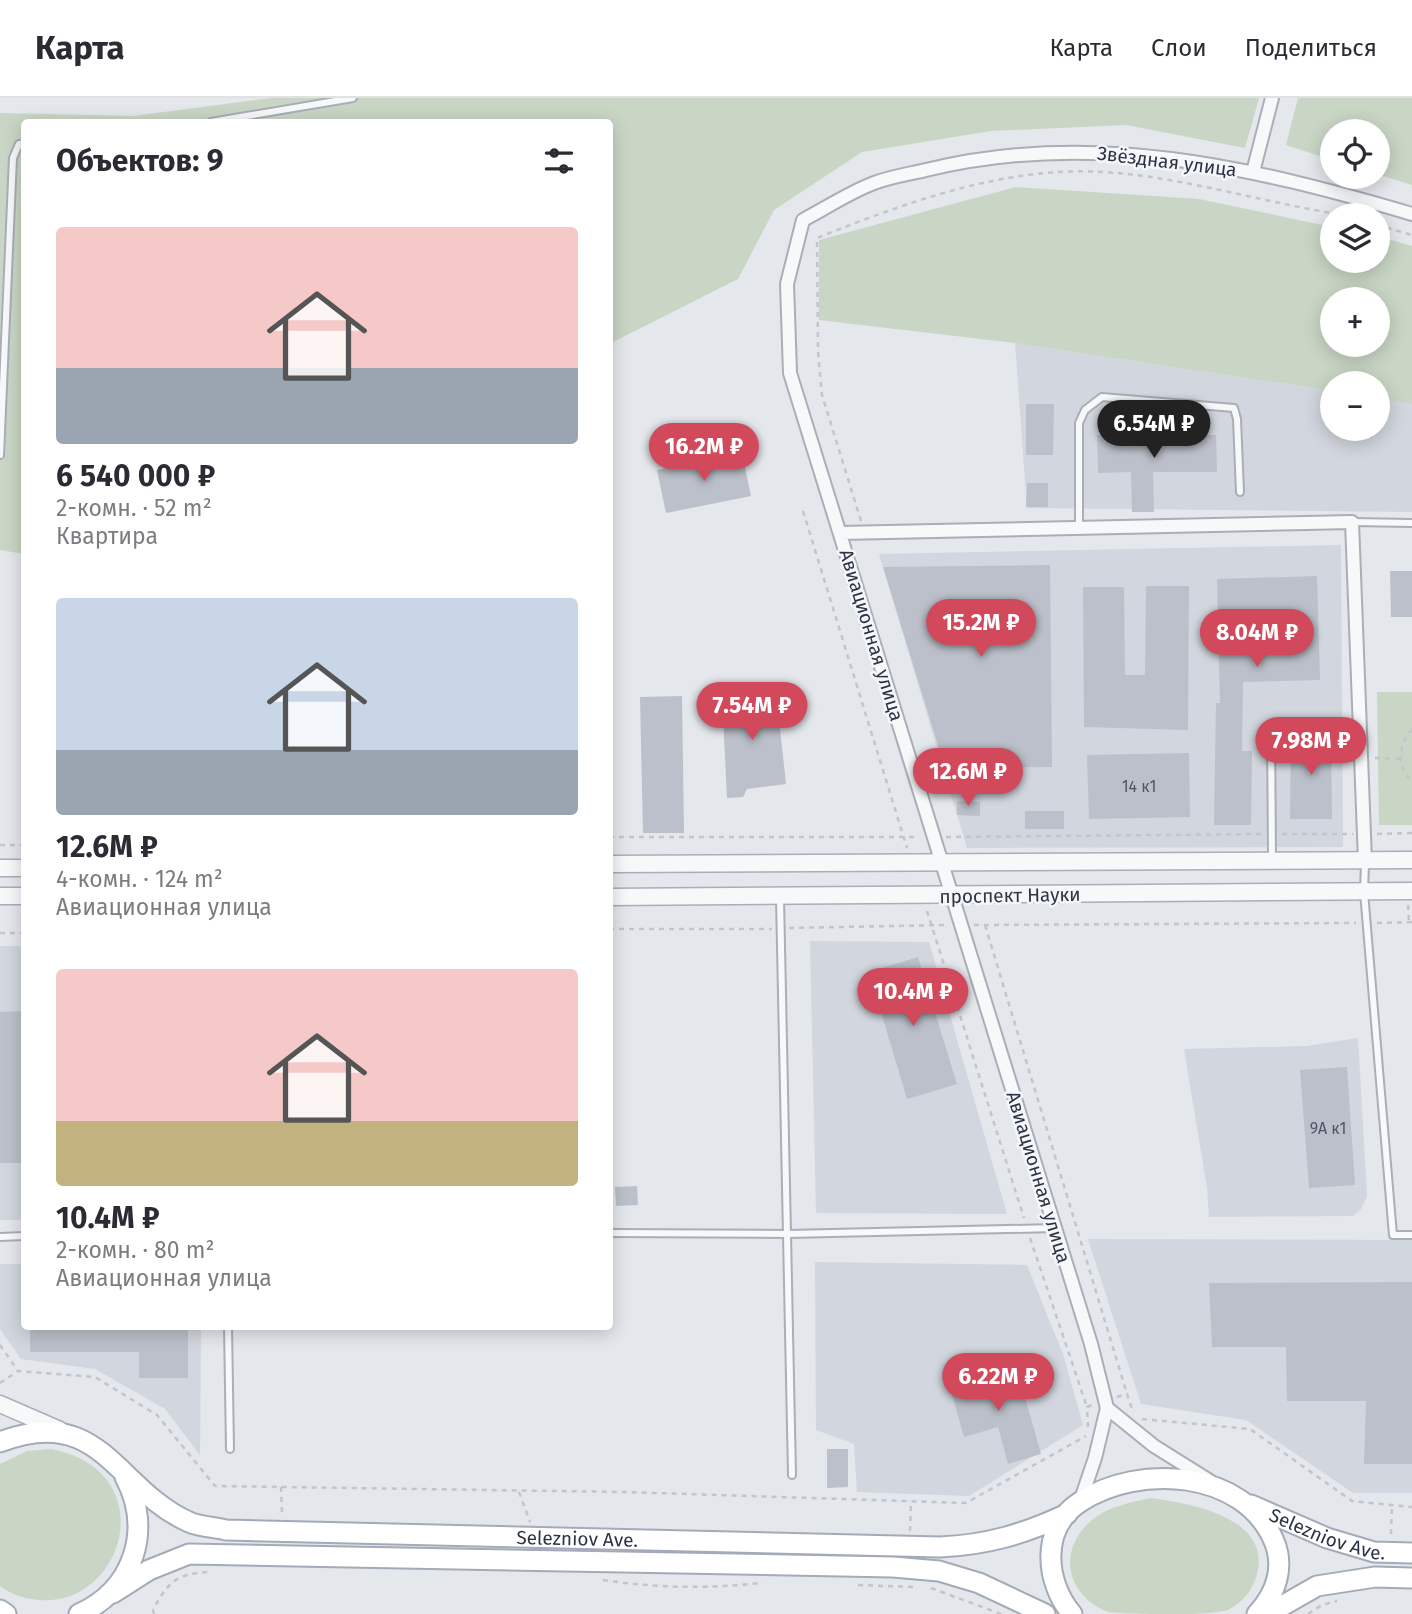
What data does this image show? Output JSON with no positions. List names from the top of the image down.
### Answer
{
  "streets": {
    "main road": ["Selezniov Ave."],
    "street": ["Звёздная улица", "Авиационная улица", "проспект Науки"]
  },
  "crossings": [
    ["Звёздная улица", "Авиационная улица"],
    ["Авиационная улица", "проспект Науки"]
  ],
  "house_numbers": ["14 к1", "9А к1"],
  "page": {
    "header": "Карта",
    "nav": ["Карта", "Слои", "Поделиться"],
    "map_buttons": ["+", "−"],
    "heading": "Объектов: 9",
    "list": [
      {
        "name": "6 540 000 ₽",
        "note": "2-комн. · 52 m² · Квартира"
      },
      {
        "name": "12.6M ₽",
        "note": "4-комн. · 124 m² · Авиационная улица"
      },
      {
        "name": "10.4M ₽",
        "note": "2-комн. · 80 m² · Авиационная улица"
      }
    ],
    "price": [
      "6.54M ₽",
      "16.2M ₽",
      "15.2M ₽",
      "8.04M ₽",
      "7.54M ₽",
      "7.98M ₽",
      "12.6M ₽",
      "10.4M ₽",
      "6.22M ₽"
    ]
  }
}
